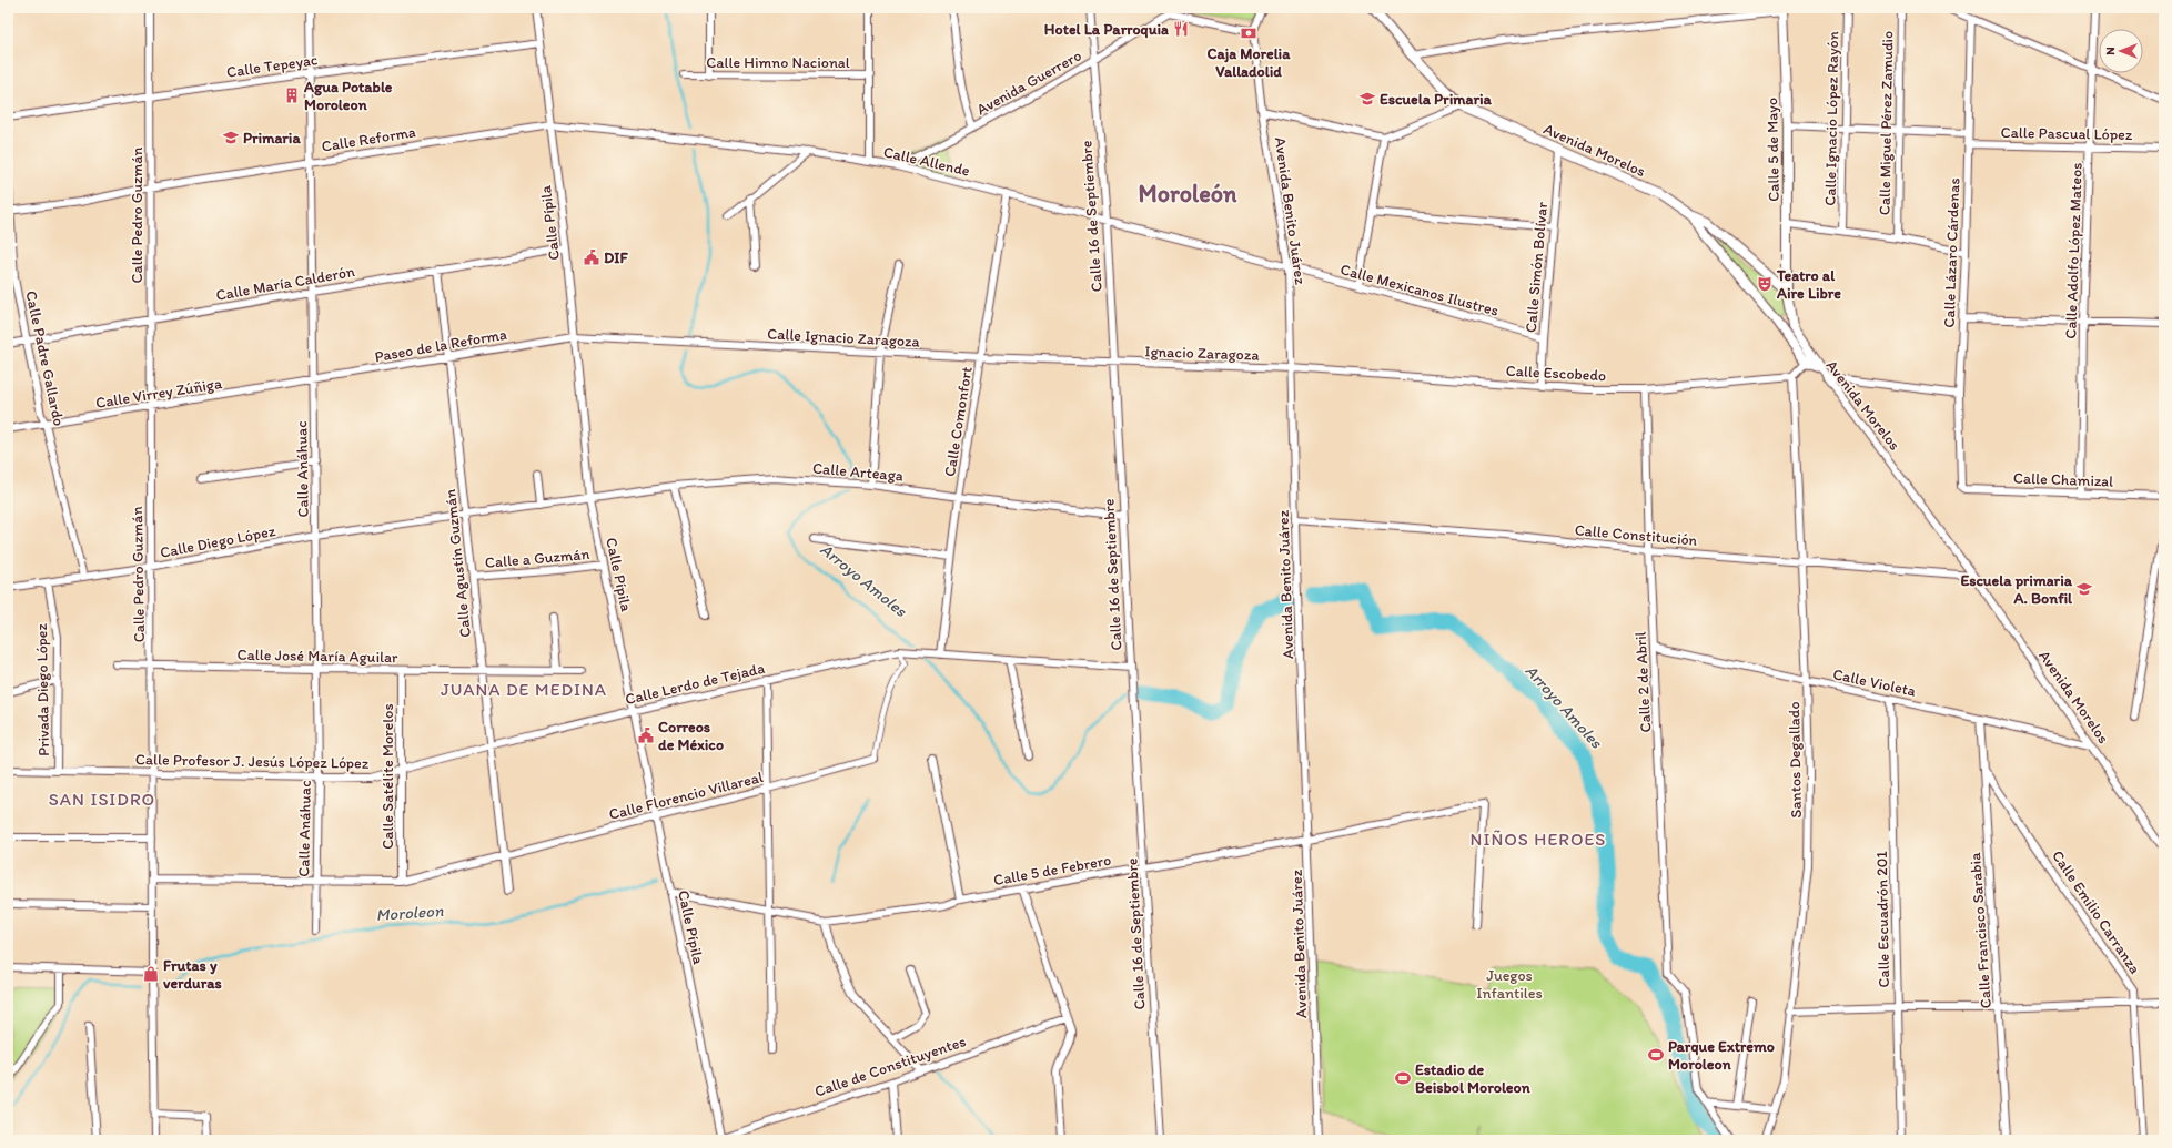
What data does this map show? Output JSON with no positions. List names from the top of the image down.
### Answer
{
  "streets": {
    "street": [
      "Calle Himno Nacional",
      "Calle Tepeyac",
      "Avenida Guerrero",
      "Calle Ignacio López Rayón",
      "Calle Miguel Pérez Zamudio",
      "Calle Pascual López",
      "Calle Reforma",
      "Avenida Morelos",
      "Calle 5 de Mayo",
      "Calle Allende",
      "Avenida Benito Juárez",
      "Calle Pedro Guzmán",
      "Calle 16 de Septiembre",
      "Calle Pípila",
      "Calle Adolfo López Mateos",
      "Calle Lázaro Cárdenas",
      "Calle Simón Bolívar",
      "Calle María Calderón",
      "Calle Mexicanos Ilustres",
      "Calle Ignacio Zaragoza",
      "Paseo de la Reforma",
      "Ignacio Zaragoza",
      "Calle Padre Gallardo",
      "Calle Escobedo",
      "Calle Virrey Zúñiga",
      "Calle Comonfort",
      "Calle Anáhuac",
      "Calle Arteaga",
      "Calle Chamizal",
      "Calle Constitución",
      "Calle Diego López",
      "Calle a Guzmán",
      "Calle Agustín Guzmán",
      "Calle José María Aguilar",
      "Calle 2 de Abril",
      "Calle Violeta",
      "Calle Lerdo de Tejada",
      "Privada Diego López",
      "Santos Degallado",
      "Calle Profesor J. Jesús López López",
      "Calle Satélite Morelos",
      "Calle Florencio Villareal",
      "Calle 5 de Febrero",
      "Calle Emilio Carranza",
      "Calle Escuadrón 201",
      "Calle Francisco Sarabia",
      "Calle de Constituyentes"
    ]
  },
  "crossings": [
    ["Calle Tepeyac", "Calle Pedro Guzmán"],
    ["Calle Tepeyac", "Calle Pípila"],
    ["Calle Tepeyac", "Calle Anáhuac"],
    ["Avenida Guerrero", "Calle Allende"],
    ["Avenida Guerrero", "Calle 16 de Septiembre"],
    ["Calle Pascual López", "Calle Adolfo López Mateos"],
    ["Calle Pascual López", "Calle Lázaro Cárdenas"],
    ["Calle Reforma", "Calle Allende"],
    ["Calle Reforma", "Calle Pedro Guzmán"],
    ["Calle Reforma", "Calle Pípila"],
    ["Calle Reforma", "Calle Padre Gallardo"],
    ["Calle Reforma", "Calle Anáhuac"],
    ["Avenida Morelos", "Calle 5 de Mayo"],
    ["Avenida Morelos", "Calle Simón Bolívar"],
    ["Avenida Morelos", "Calle Constitución"],
    ["Avenida Morelos", "Calle Violeta"],
    ["Calle Allende", "Avenida Benito Juárez"],
    ["Calle Allende", "Calle 16 de Septiembre"],
    ["Calle Allende", "Calle Pípila"],
    ["Calle Allende", "Calle Mexicanos Ilustres"],
    ["Calle Allende", "Calle Comonfort"],
    ["Avenida Benito Juárez", "Calle Mexicanos Ilustres"],
    ["Avenida Benito Juárez", "Ignacio Zaragoza"],
    ["Avenida Benito Juárez", "Calle Escobedo"],
    ["Avenida Benito Juárez", "Calle Constitución"],
    ["Avenida Benito Juárez", "Calle 5 de Febrero"],
    ["Calle Pedro Guzmán", "Calle María Calderón"],
    ["Calle Pedro Guzmán", "Calle Virrey Zúñiga"],
    ["Calle Pedro Guzmán", "Calle Diego López"],
    ["Calle Pedro Guzmán", "Calle José María Aguilar"],
    ["Calle Pedro Guzmán", "Calle Profesor J. Jesús López López"],
    ["Calle Pedro Guzmán", "Calle Florencio Villareal"],
    ["Calle 16 de Septiembre", "Calle Ignacio Zaragoza"],
    ["Calle 16 de Septiembre", "Ignacio Zaragoza"],
    ["Calle 16 de Septiembre", "Calle Arteaga"],
    ["Calle 16 de Septiembre", "Calle 5 de Febrero"],
    ["Calle Pípila", "Calle María Calderón"],
    ["Calle Pípila", "Calle Ignacio Zaragoza"],
    ["Calle Pípila", "Paseo de la Reforma"],
    ["Calle Pípila", "Calle Arteaga"],
    ["Calle Pípila", "Calle Diego López"],
    ["Calle Pípila", "Calle a Guzmán"],
    ["Calle Pípila", "Calle Lerdo de Tejada"],
    ["Calle Pípila", "Calle Florencio Villareal"],
    ["Calle Pípila", "Calle 5 de Febrero"],
    ["Calle Pípila", "Calle de Constituyentes"],
    ["Calle Adolfo López Mateos", "Calle Chamizal"],
    ["Calle Lázaro Cárdenas", "Calle Chamizal"],
    ["Calle Simón Bolívar", "Calle Mexicanos Ilustres"],
    ["Calle Simón Bolívar", "Calle Escobedo"],
    ["Calle María Calderón", "Calle Padre Gallardo"],
    ["Calle María Calderón", "Calle Anáhuac"],
    ["Calle María Calderón", "Calle Agustín Guzmán"],
    ["Calle Ignacio Zaragoza", "Paseo de la Reforma"],
    ["Calle Ignacio Zaragoza", "Ignacio Zaragoza"],
    ["Calle Ignacio Zaragoza", "Calle Comonfort"],
    ["Paseo de la Reforma", "Calle Virrey Zúñiga"],
    ["Paseo de la Reforma", "Calle Anáhuac"],
    ["Paseo de la Reforma", "Calle Agustín Guzmán"],
    ["Ignacio Zaragoza", "Calle Escobedo"],
    ["Calle Padre Gallardo", "Calle Virrey Zúñiga"],
    ["Calle Padre Gallardo", "Calle Diego López"],
    ["Calle Escobedo", "Calle 2 de Abril"],
    ["Calle Escobedo", "Santos Degallado"],
    ["Calle Virrey Zúñiga", "Calle Anáhuac"],
    ["Calle Comonfort", "Calle Arteaga"],
    ["Calle Comonfort", "Calle Lerdo de Tejada"],
    ["Calle Anáhuac", "Calle Diego López"],
    ["Calle Anáhuac", "Calle José María Aguilar"],
    ["Calle Anáhuac", "Calle Profesor J. Jesús López López"],
    ["Calle Anáhuac", "Calle Florencio Villareal"],
    ["Calle Arteaga", "Calle Diego López"],
    ["Calle Constitución", "Calle 2 de Abril"],
    ["Calle Constitución", "Santos Degallado"],
    ["Calle Diego López", "Calle Agustín Guzmán"],
    ["Calle Diego López", "Privada Diego López"],
    ["Calle a Guzmán", "Calle Agustín Guzmán"],
    ["Calle Agustín Guzmán", "Calle José María Aguilar"],
    ["Calle Agustín Guzmán", "Calle Lerdo de Tejada"],
    ["Calle Agustín Guzmán", "Calle Profesor J. Jesús López López"],
    ["Calle Agustín Guzmán", "Calle Florencio Villareal"],
    ["Calle José María Aguilar", "Calle Satélite Morelos"],
    ["Calle 2 de Abril", "Calle Violeta"],
    ["Calle Violeta", "Santos Degallado"],
    ["Calle Violeta", "Calle Escuadrón 201"],
    ["Calle Violeta", "Calle Francisco Sarabia"],
    ["Calle Lerdo de Tejada", "Calle Profesor J. Jesús López López"],
    ["Privada Diego López", "Calle Profesor J. Jesús López López"],
    ["Calle Profesor J. Jesús López López", "Calle Satélite Morelos"],
    ["Calle Satélite Morelos", "Calle Florencio Villareal"],
    ["Calle Emilio Carranza", "Calle Francisco Sarabia"]
  ],
  "districts": [
    "Moroleón",
    "JUANA DE MEDINA",
    "SAN ISIDRO",
    "NIÑOS HEROES"
  ],
  "water": ["Arroyo Amoles", "Moroleon"],
  "parks": ["Juegos Infantiles"],
  "places": {
    "restaurant": ["Hotel La Parroquia"],
    "bank": ["Caja Morelia Valladolid"],
    "building": ["Agua Potable Moroleon"],
    "school or university": ["Escuela Primaria", "Primaria", "Escuela primaria A. Bonfil"],
    "public building": ["DIF", "Correos de México"],
    "theatre": ["Teatro al Aire Libre"],
    "shop": ["Frutas y verduras"],
    "sports": ["Parque Extremo Moroleon", "Estadio de Beisbol Moroleon"]
  },
  "north": "left"
}
